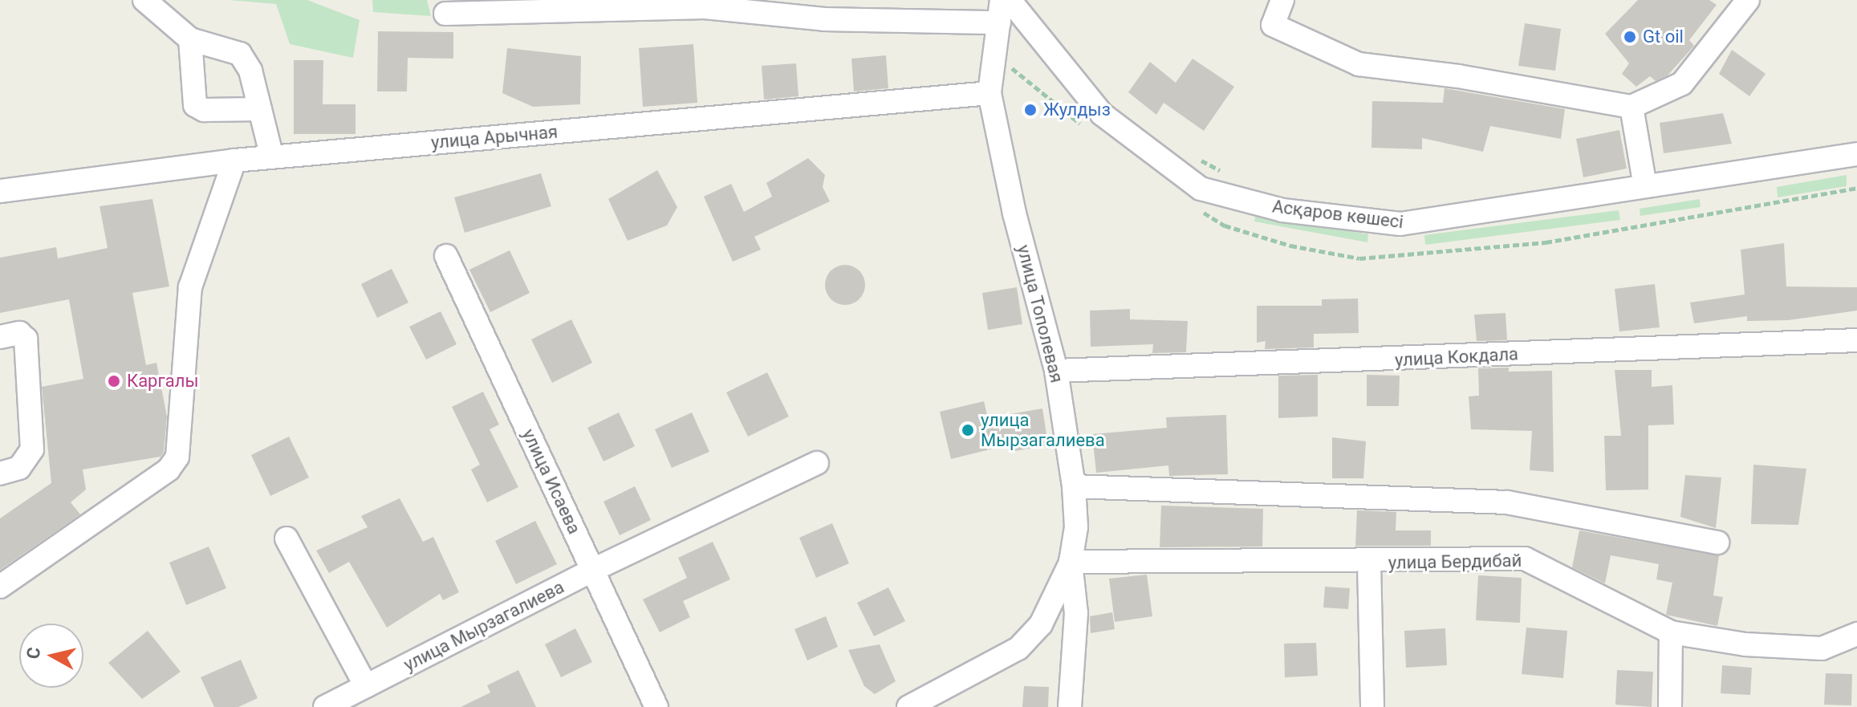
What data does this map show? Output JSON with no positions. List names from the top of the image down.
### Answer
{
  "streets": {
    "street": [
      "улица Арычная",
      "Асқаров көшесі",
      "улица Тополевая",
      "улица Кокдала",
      "улица Исаева",
      "улица Бердибай",
      "улица Мырзагалиева"
    ]
  },
  "crossings": [
    ["улица Арычная", "улица Тополевая"],
    ["улица Тополевая", "улица Кокдала"],
    ["улица Тополевая", "улица Бердибай"],
    ["улица Исаева", "улица Мырзагалиева"]
  ],
  "places": [
    "Gt oil",
    "Жулдыз",
    "Каргалы",
    "улица Мырзагалиева"
  ],
  "north": "left"
}
